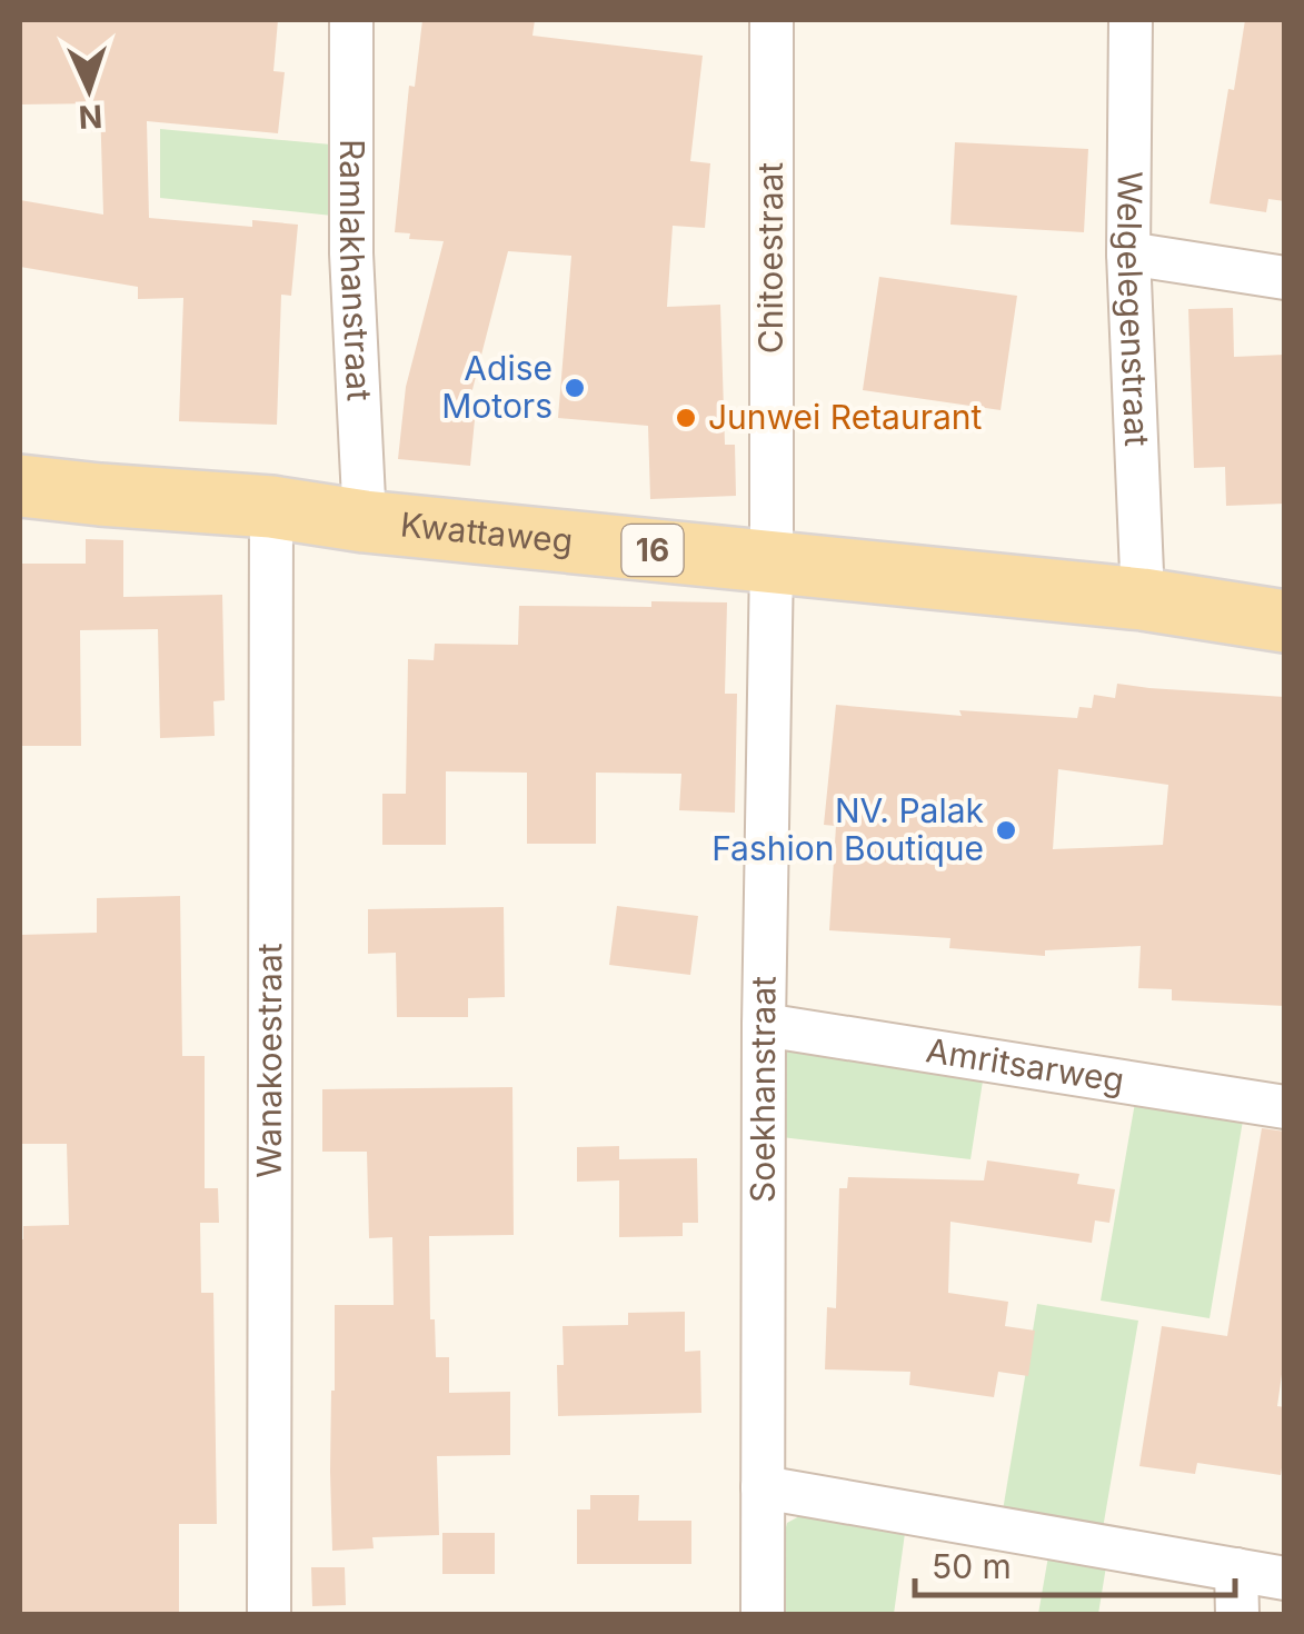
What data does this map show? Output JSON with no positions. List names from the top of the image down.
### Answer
{
  "streets": {
    "main road": ["Kwattaweg", "16"],
    "street": [
      "Chitoestraat",
      "Ramlakhanstraat",
      "Welgelegenstraat",
      "Wanakoestraat",
      "Amritsarweg",
      "Soekhanstraat"
    ]
  },
  "crossings": [
    ["Chitoestraat", "Kwattaweg"],
    ["Chitoestraat", "Soekhanstraat"],
    ["Ramlakhanstraat", "Kwattaweg"],
    ["Welgelegenstraat", "Kwattaweg"],
    ["Kwattaweg", "Wanakoestraat"],
    ["Kwattaweg", "Soekhanstraat"],
    ["Amritsarweg", "Soekhanstraat"]
  ],
  "places": ["Adise Motors", "Junwei Retaurant", "NV. Palak Fashion Boutique"],
  "scale_bar": "50 m",
  "north": "bottom"
}
